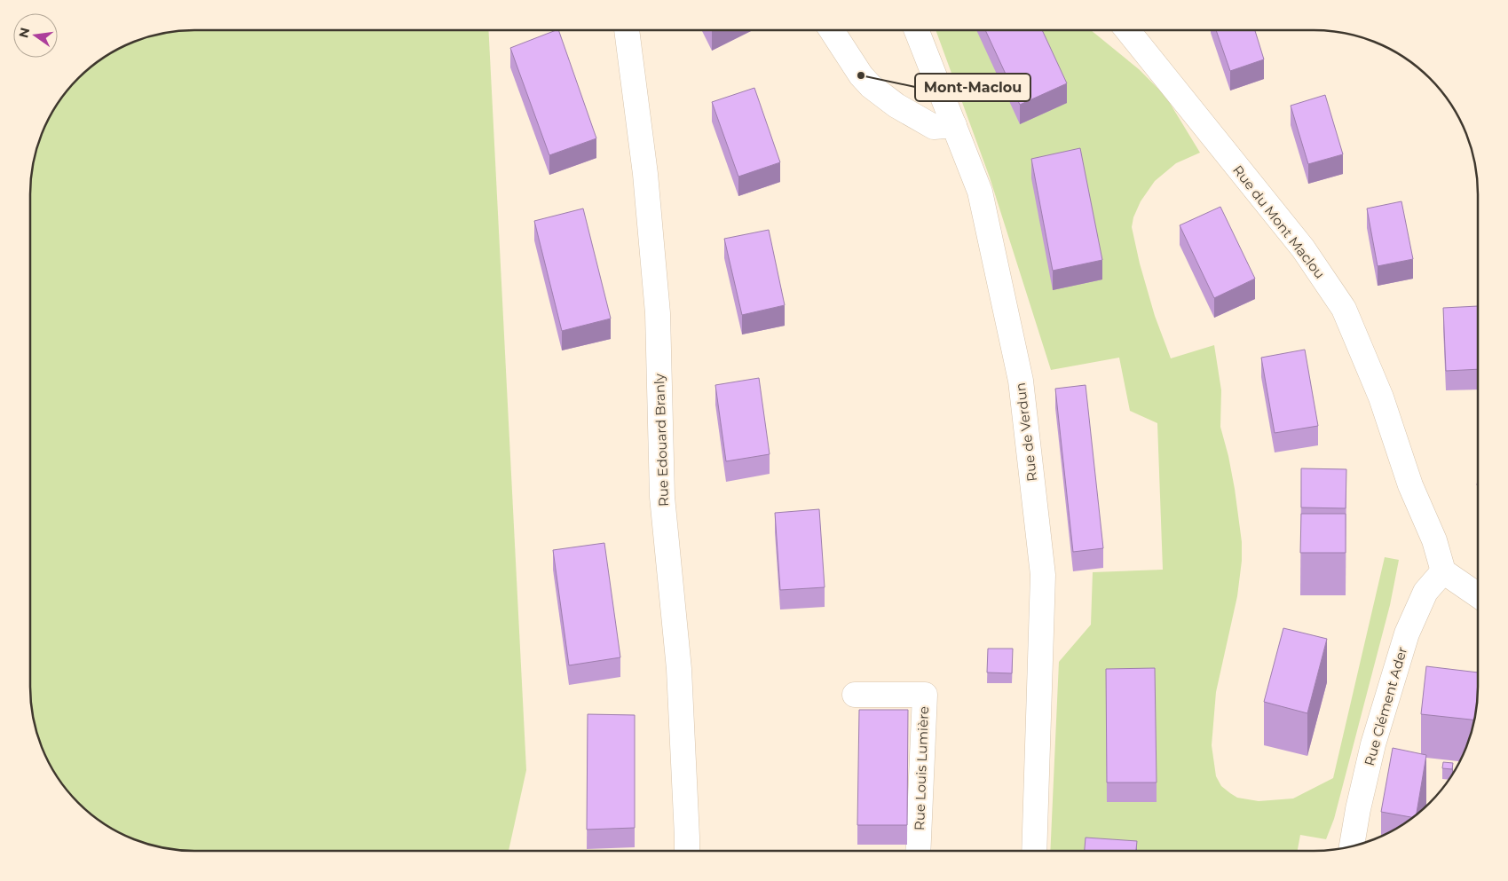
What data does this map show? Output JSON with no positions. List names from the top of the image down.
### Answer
{
  "streets": {
    "street": [
      "Rue du Mont Maclou",
      "Rue de Verdun",
      "Rue Edouard Branly",
      "Rue Clément Ader",
      "Rue Louis Lumière"
    ]
  },
  "crossings": [
    ["Rue du Mont Maclou", "Rue Clément Ader"]
  ],
  "places": ["Mont-Maclou"],
  "north": "left"
}
